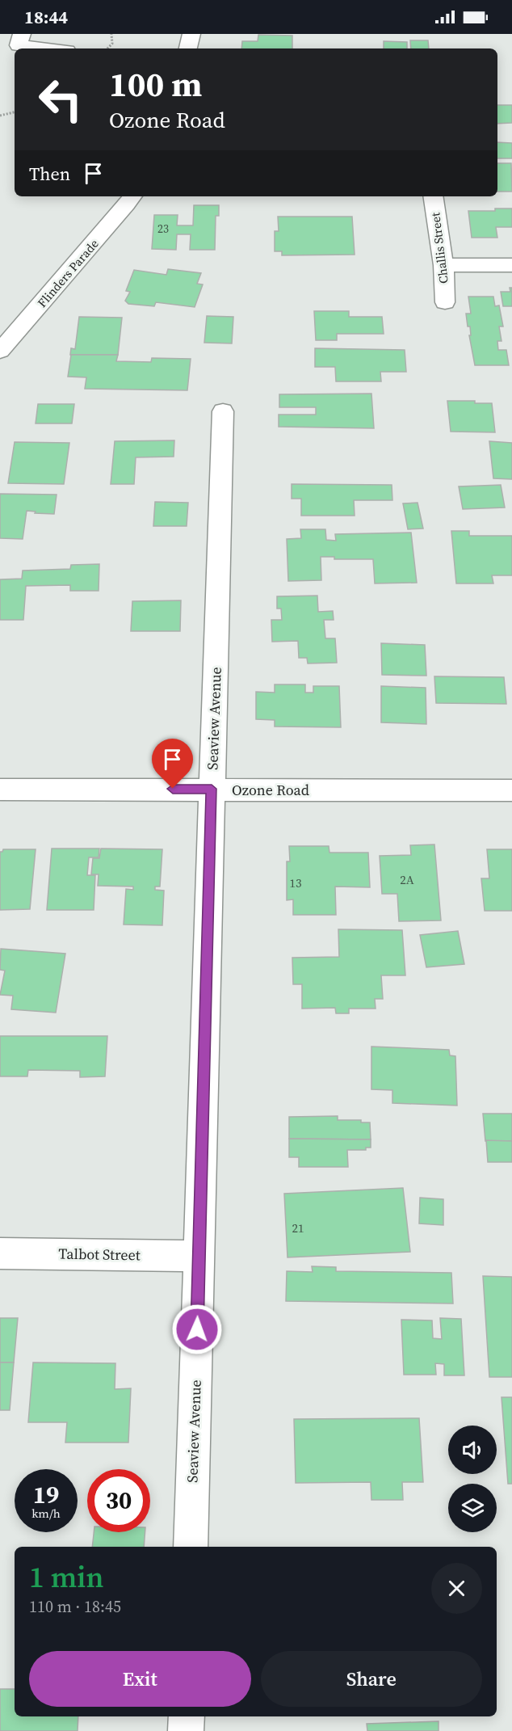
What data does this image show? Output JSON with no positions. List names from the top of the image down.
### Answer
{
  "streets": {
    "street": [
      "Challis Street",
      "Flinders Parade",
      "Seaview Avenue",
      "Ozone Road",
      "Talbot Street"
    ]
  },
  "crossings": [
    ["Seaview Avenue", "Ozone Road"],
    ["Seaview Avenue", "Talbot Street"]
  ],
  "house_numbers": [
    "23",
    "2A",
    "13",
    "21"
  ],
  "page": {
    "status": "18:44",
    "turn": ["100 m", "Ozone Road"],
    "then": "Then",
    "speed": "19 km/h",
    "limit": "30",
    "heading": ["1 min", "110 m · 18:45"],
    "buttons": ["Exit", "Share"]
  }
}
